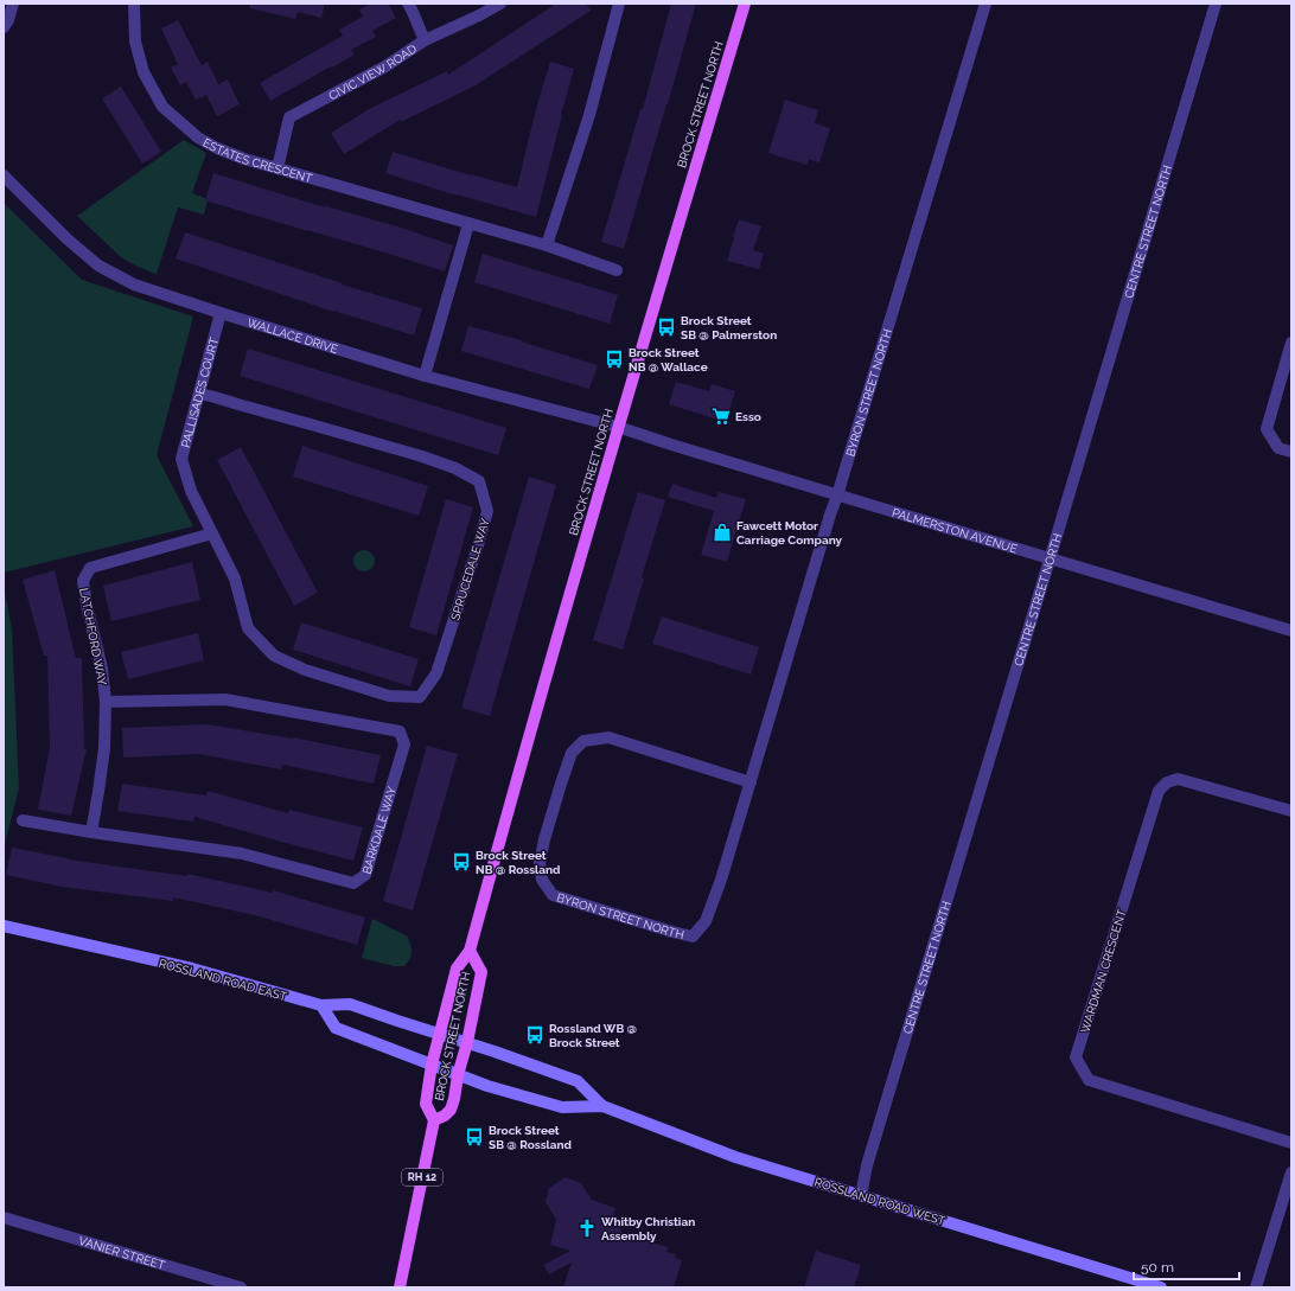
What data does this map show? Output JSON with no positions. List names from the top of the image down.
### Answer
{
  "streets": {
    "main road": [
      "BROCK STREET NORTH",
      "ROSSLAND ROAD EAST",
      "RH 12",
      "ROSSLAND ROAD WEST"
    ],
    "street": [
      "CIVIC VIEW ROAD",
      "ESTATES CRESCENT",
      "CENTRE STREET NORTH",
      "WALLACE DRIVE",
      "PALLISADES COURT",
      "BYRON STREET NORTH",
      "PALMERSTON AVENUE",
      "SPRUCEDALE WAY",
      "LATCHFORD WAY",
      "BARKDALE WAY",
      "WARDMAN CRESCENT",
      "VANIER STREET"
    ]
  },
  "crossings": [
    ["CIVIC VIEW ROAD", "ESTATES CRESCENT"],
    ["BROCK STREET NORTH", "WALLACE DRIVE"],
    ["BROCK STREET NORTH", "PALMERSTON AVENUE"],
    ["BROCK STREET NORTH", "ROSSLAND ROAD EAST"],
    ["BROCK STREET NORTH", "RH 12"],
    ["BROCK STREET NORTH", "ROSSLAND ROAD WEST"],
    ["CENTRE STREET NORTH", "PALMERSTON AVENUE"],
    ["CENTRE STREET NORTH", "ROSSLAND ROAD WEST"],
    ["WALLACE DRIVE", "PALLISADES COURT"],
    ["WALLACE DRIVE", "PALMERSTON AVENUE"],
    ["PALLISADES COURT", "SPRUCEDALE WAY"],
    ["PALLISADES COURT", "LATCHFORD WAY"],
    ["BYRON STREET NORTH", "PALMERSTON AVENUE"],
    ["LATCHFORD WAY", "BARKDALE WAY"],
    ["ROSSLAND ROAD EAST", "ROSSLAND ROAD WEST"]
  ],
  "places": {
    "bus stop": [
      "Brock Street SB @ Palmerston",
      "Brock Street NB @ Wallace",
      "Brock Street NB @ Rossland",
      "Rossland WB @ Brock Street",
      "Brock Street SB @ Rossland"
    ],
    "supermarket": ["Esso"],
    "shop": ["Fawcett Motor Carriage Company"],
    "church": ["Whitby Christian Assembly"]
  },
  "scale_bar": "50 m"
}
